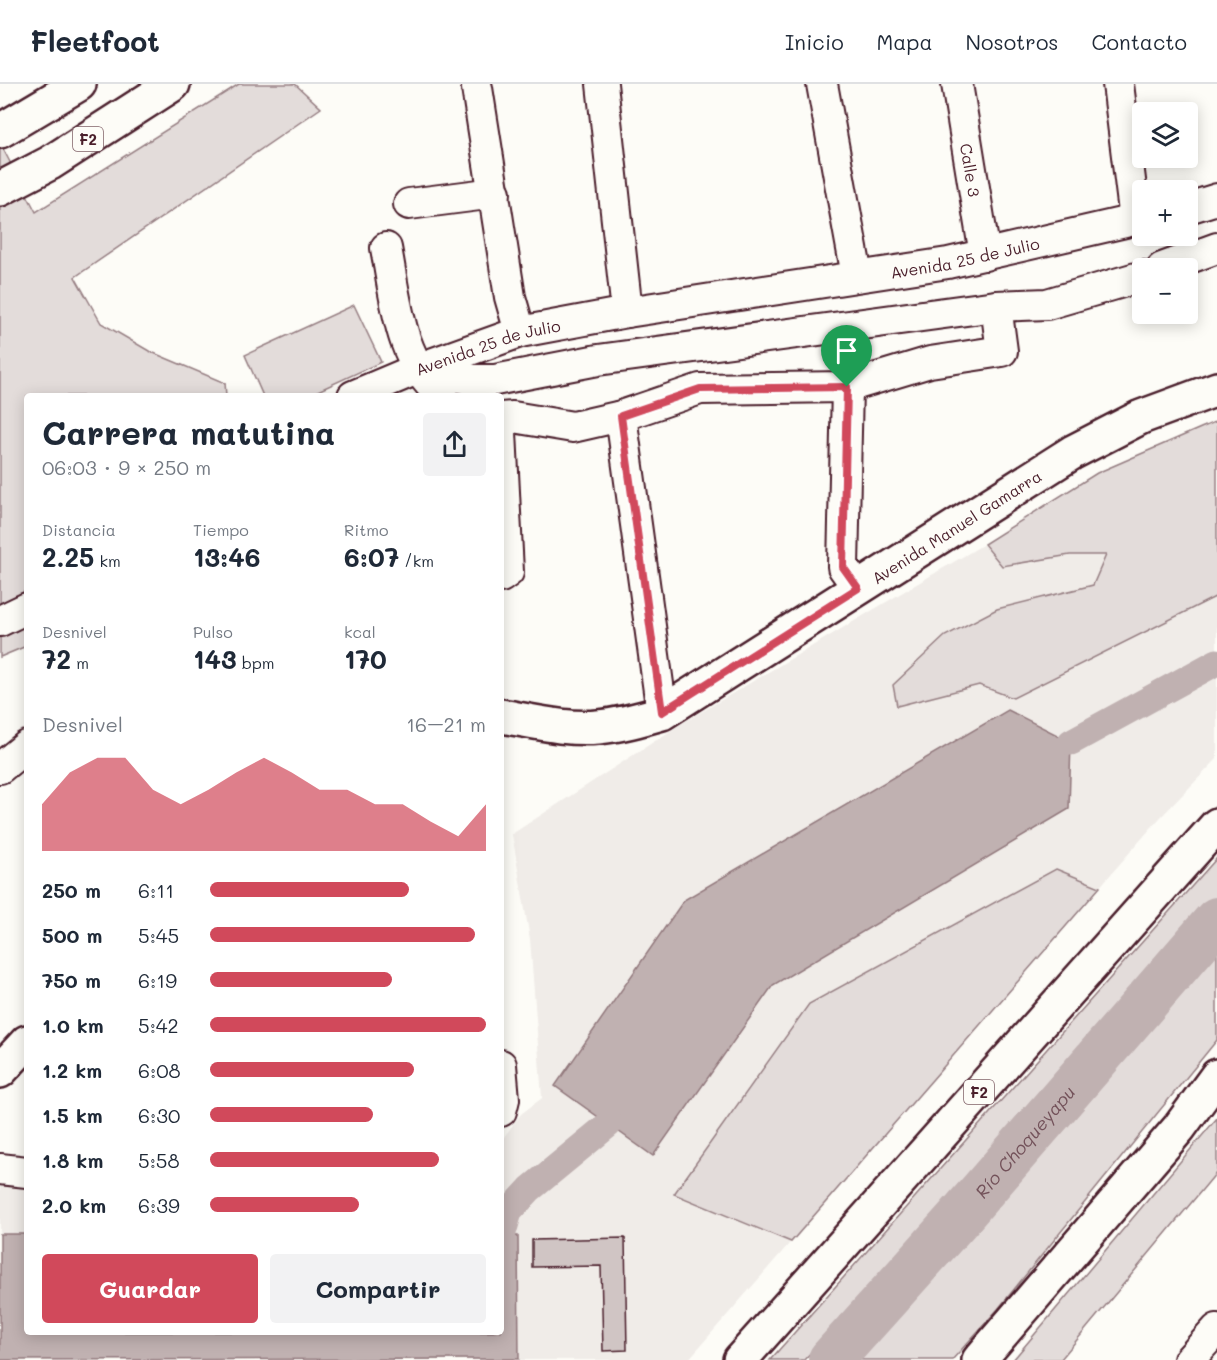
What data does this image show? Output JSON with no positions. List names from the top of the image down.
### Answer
{
  "streets": {
    "main road": ["F2", "Avenida Manuel Gamarra"],
    "street": ["Calle 3", "Avenida 25 de Julio"]
  },
  "crossings": [
    ["Calle 3", "Avenida 25 de Julio"]
  ],
  "water": ["Río Choqueyapu"],
  "page": {
    "header": "Fleetfoot",
    "nav": [
      "Inicio",
      "Mapa",
      "Nosotros",
      "Contacto"
    ],
    "map_buttons": ["+", "−"],
    "heading": ["Carrera matutina", "06:03 · 9 × 250 m"],
    "stats": [
      ["Distancia", "2.25 km"],
      ["Tiempo", "13:46"],
      ["Ritmo", "6:07 /km"],
      ["Desnivel", "72 m"],
      ["Pulso", "143 bpm"],
      ["kcal", "170"]
    ],
    "chart": ["Desnivel", "16–21 m"],
    "list": [
      {
        "name": "250 m",
        "note": "6:11"
      },
      {
        "name": "500 m",
        "note": "5:45"
      },
      {
        "name": "750 m",
        "note": "6:19"
      },
      {
        "name": "1.0 km",
        "note": "5:42"
      },
      {
        "name": "1.2 km",
        "note": "6:08"
      },
      {
        "name": "1.5 km",
        "note": "6:30"
      },
      {
        "name": "1.8 km",
        "note": "5:58"
      },
      {
        "name": "2.0 km",
        "note": "6:39"
      }
    ],
    "buttons": ["Guardar", "Compartir"]
  }
}
